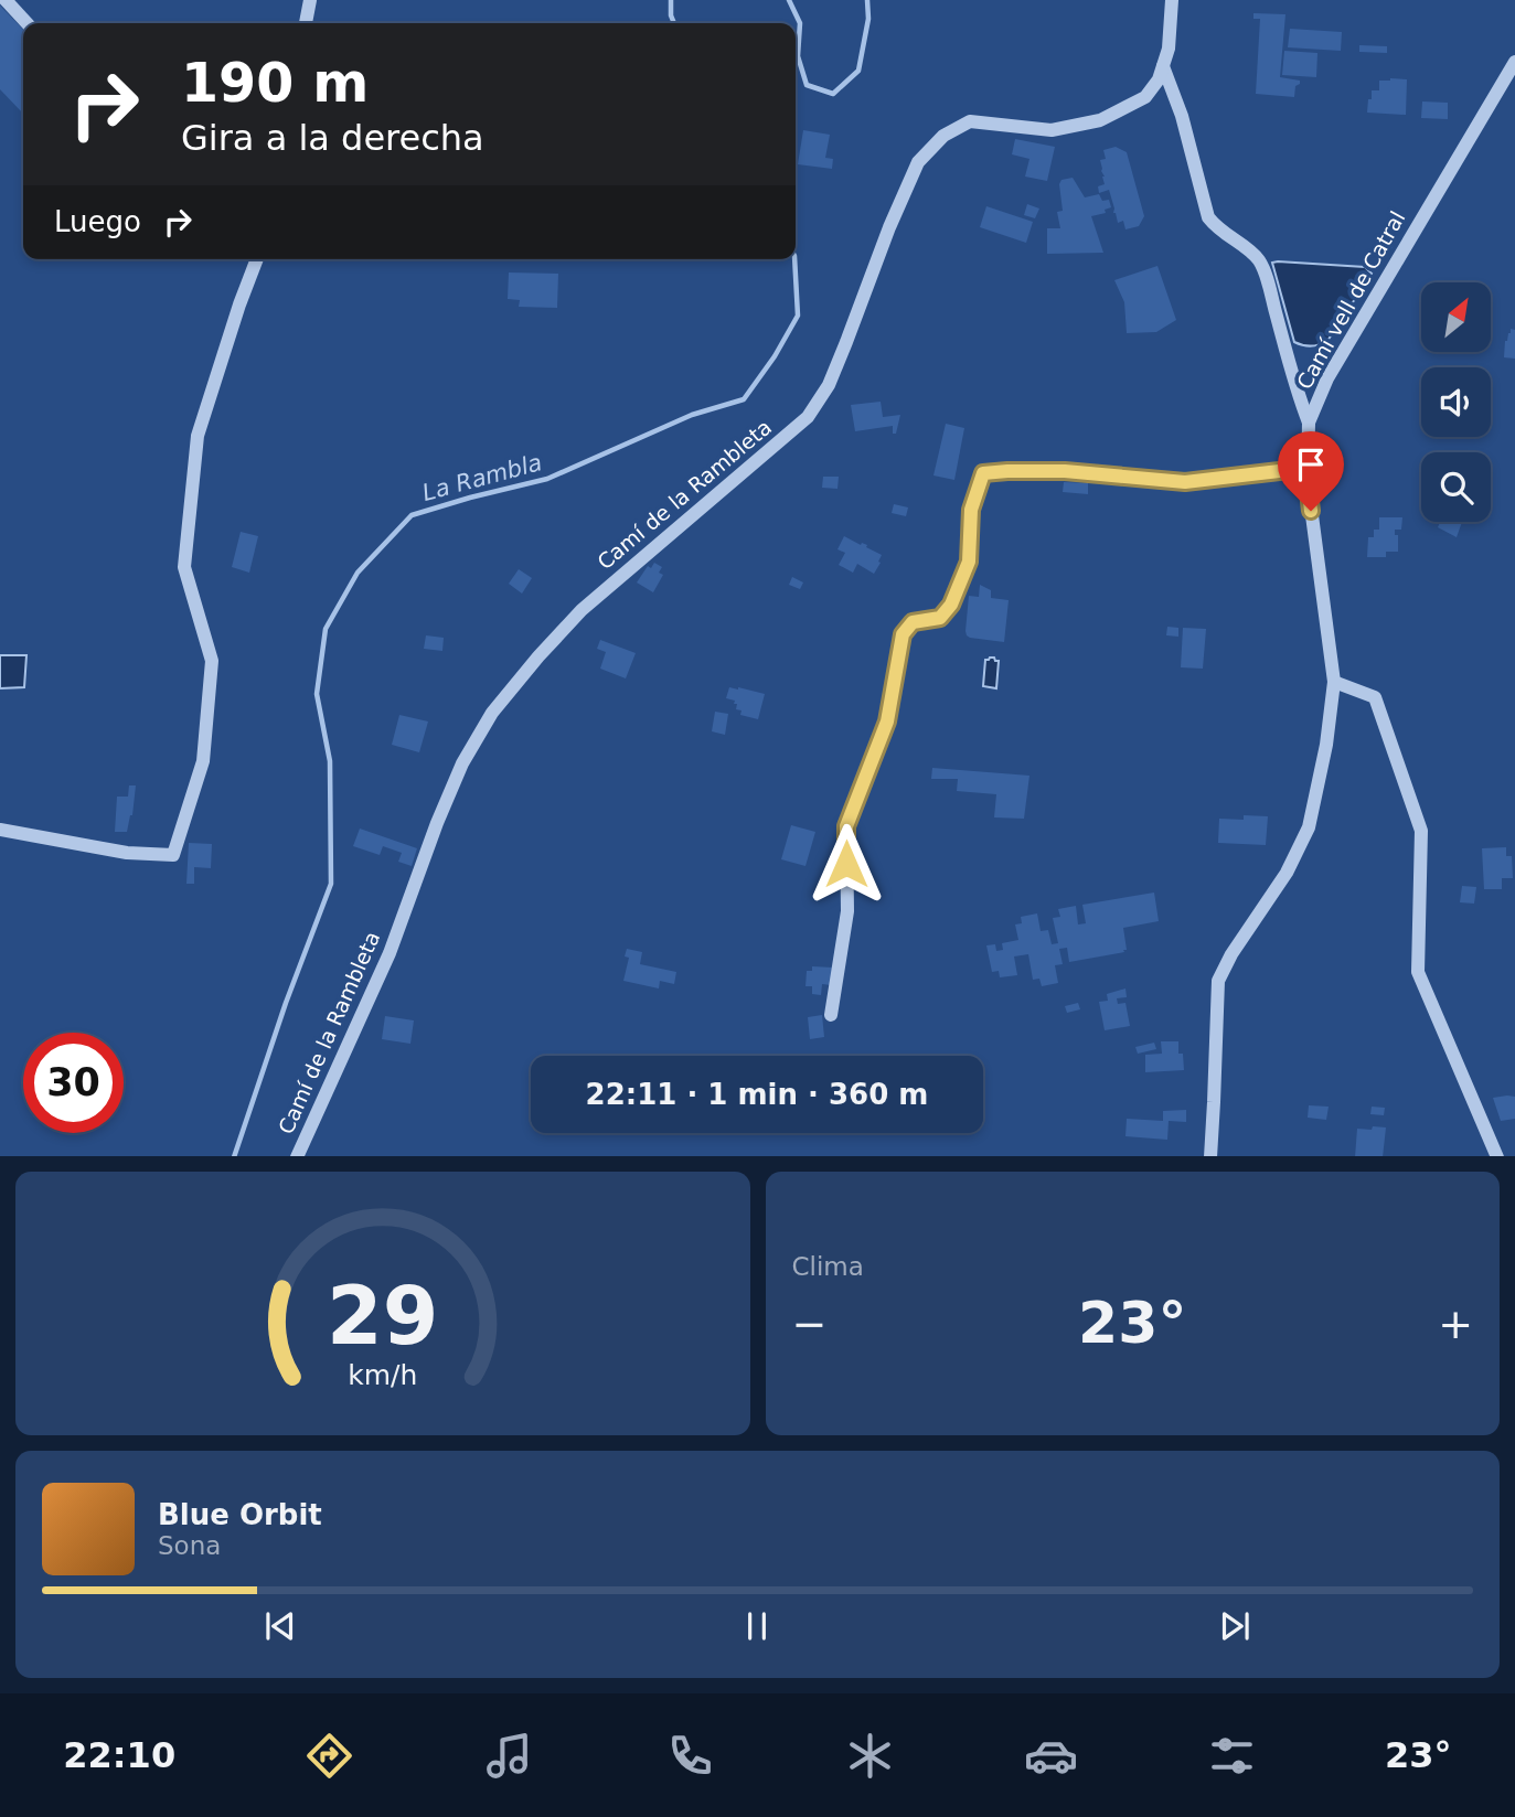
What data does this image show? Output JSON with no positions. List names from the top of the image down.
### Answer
{
  "streets": {
    "street": ["Camí vell de Catral", "Camí de la Rambleta"]
  },
  "water": ["La Rambla"],
  "north": "top right",
  "page": {
    "turn": ["190 m", "Gira a la derecha"],
    "then": "Luego",
    "limit": "30",
    "trip": "22:11 · 1 min · 360 m",
    "tile": "Clima",
    "heat": ["−", "23°", "+"],
    "song": ["Blue Orbit", "Sona"],
    "tabs": ["22:10", "23°"],
    "gauge": ["29", "km/h"]
  }
}
